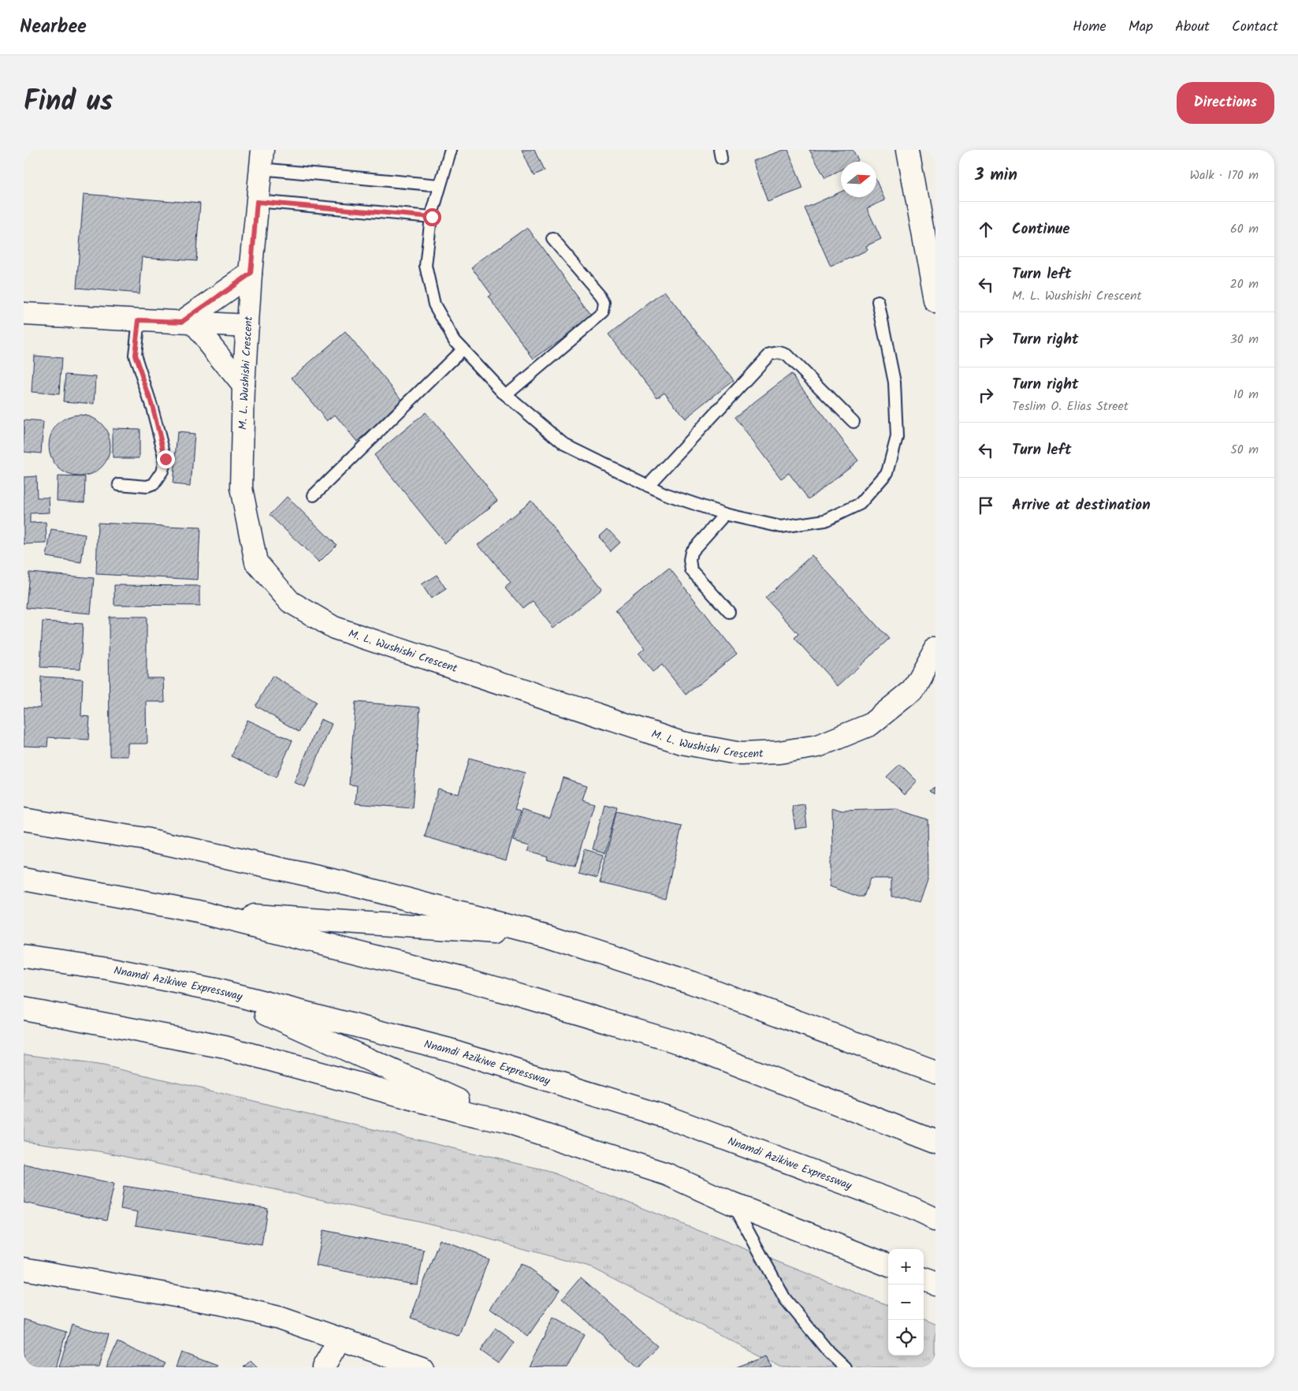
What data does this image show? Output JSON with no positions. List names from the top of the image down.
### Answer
{
  "streets": {
    "main road": ["M. L. Wushishi Crescent", "Nnamdi Azikiwe Expressway"]
  },
  "north": "right",
  "page": {
    "header": "Nearbee",
    "nav": [
      "Home",
      "Map",
      "About",
      "Contact"
    ],
    "title": "Find us",
    "buttons": "Directions",
    "heading": ["3 min", "Walk · 170 m"],
    "list": [
      ["Continue", "60 m"],
      ["Turn left", "M. L. Wushishi Crescent", "20 m"],
      ["Turn right", "30 m"],
      ["Turn right", "Teslim O. Elias Street", "10 m"],
      ["Turn left", "50 m"],
      "Arrive at destination"
    ],
    "map_buttons": ["+", "−"]
  }
}
